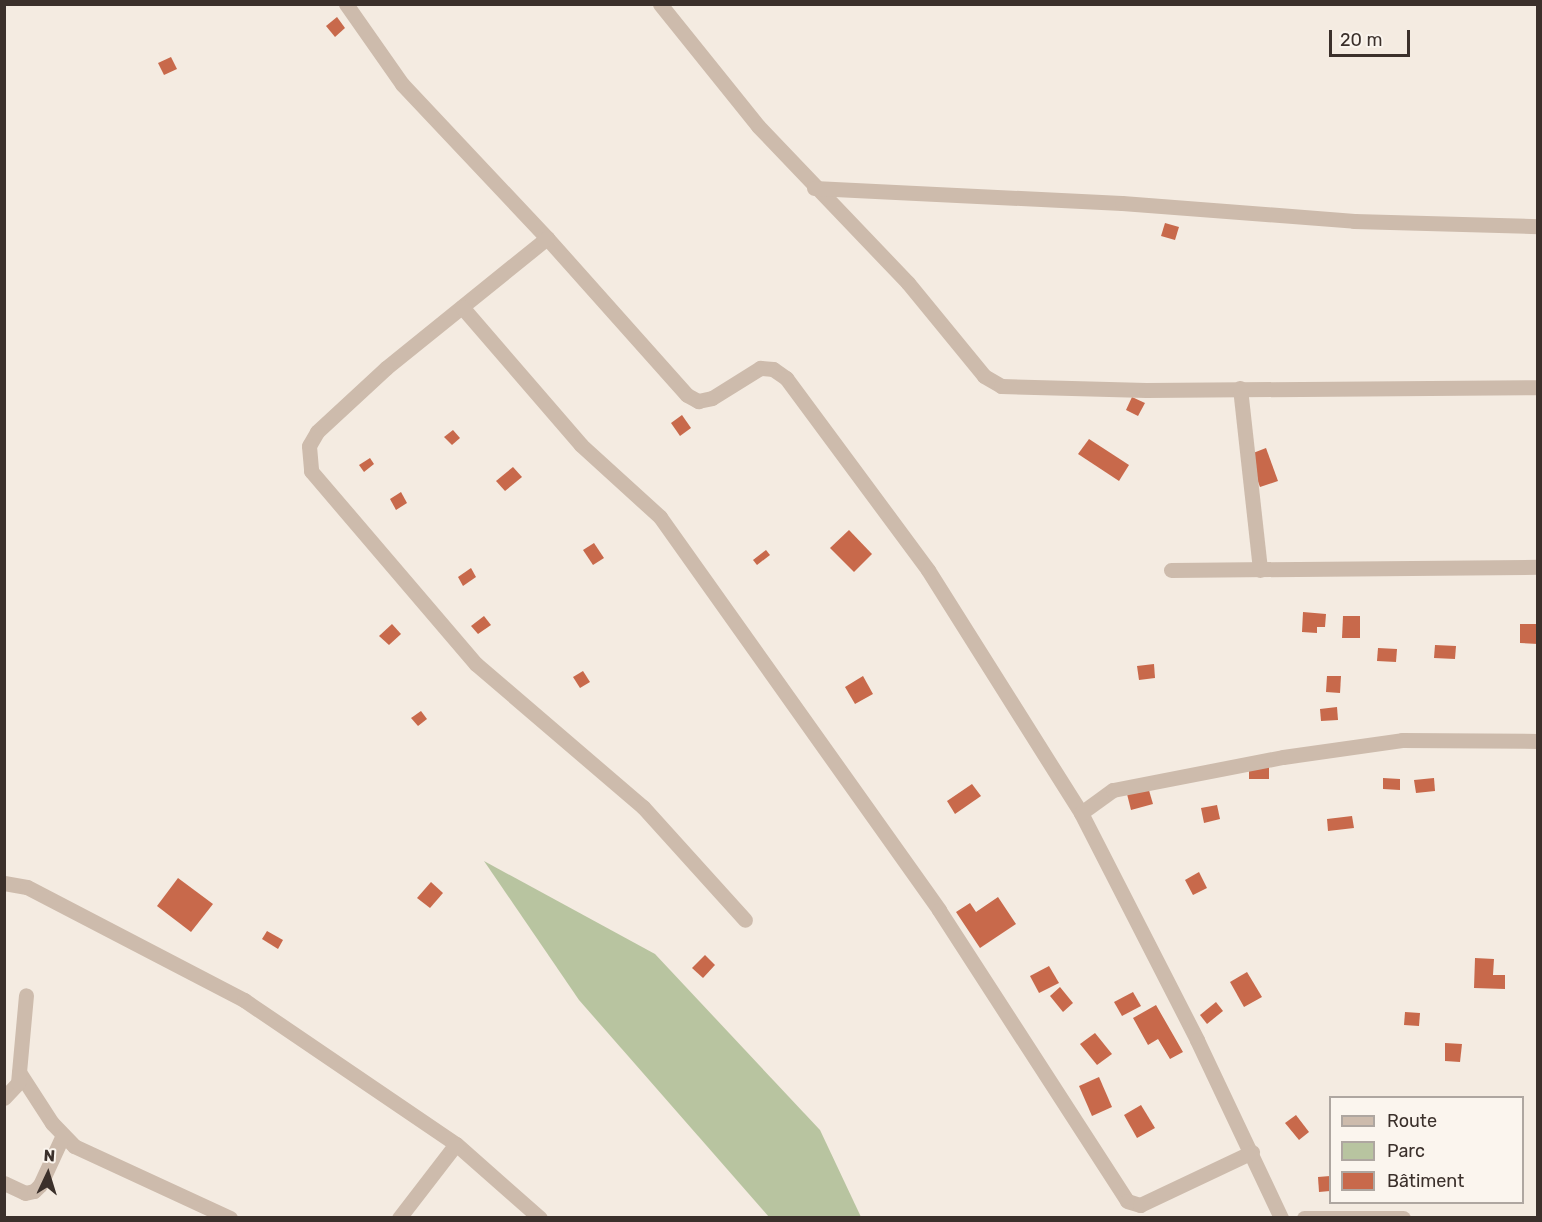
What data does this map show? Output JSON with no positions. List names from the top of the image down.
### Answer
{
  "legend": ["Route", "Parc", "Bâtiment"],
  "scale_bar": "20 m",
  "north": "top"
}
